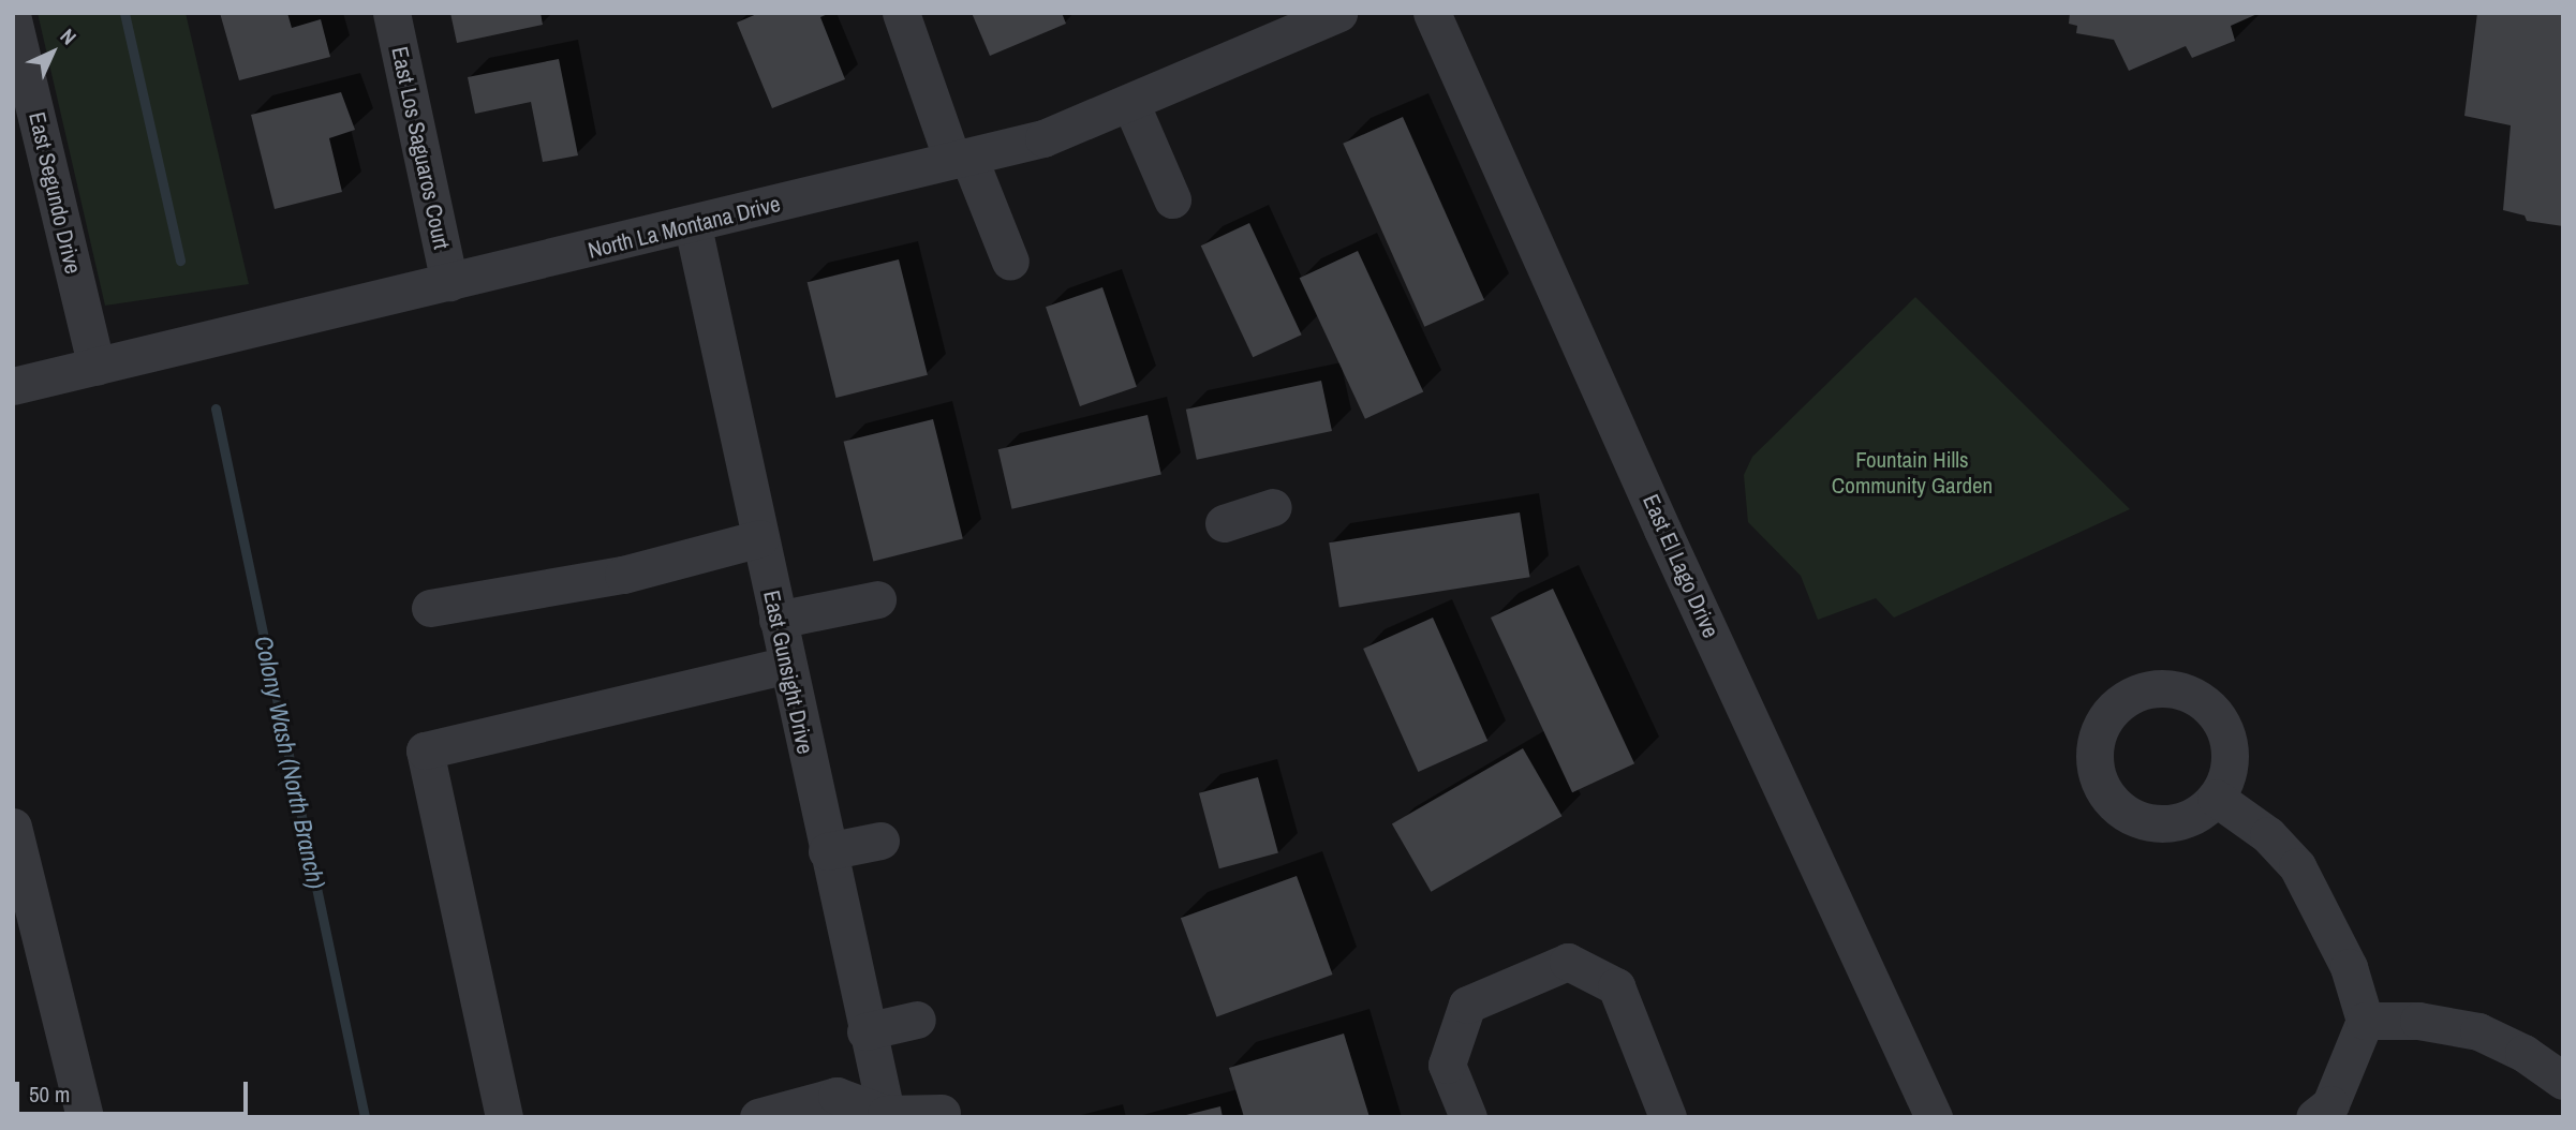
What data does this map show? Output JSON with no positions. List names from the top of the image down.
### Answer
{
  "streets": {
    "street": [
      "East Los Saguaros Court",
      "East Segundo Drive",
      "North La Montana Drive",
      "East El Lago Drive",
      "East Gunsight Drive"
    ]
  },
  "crossings": [
    ["East Los Saguaros Court", "North La Montana Drive"],
    ["East Segundo Drive", "North La Montana Drive"],
    ["North La Montana Drive", "East Gunsight Drive"]
  ],
  "water": ["Colony Wash (North Branch)"],
  "parks": ["Fountain Hills Community Garden"],
  "scale_bar": "50 m",
  "north": "top right"
}
